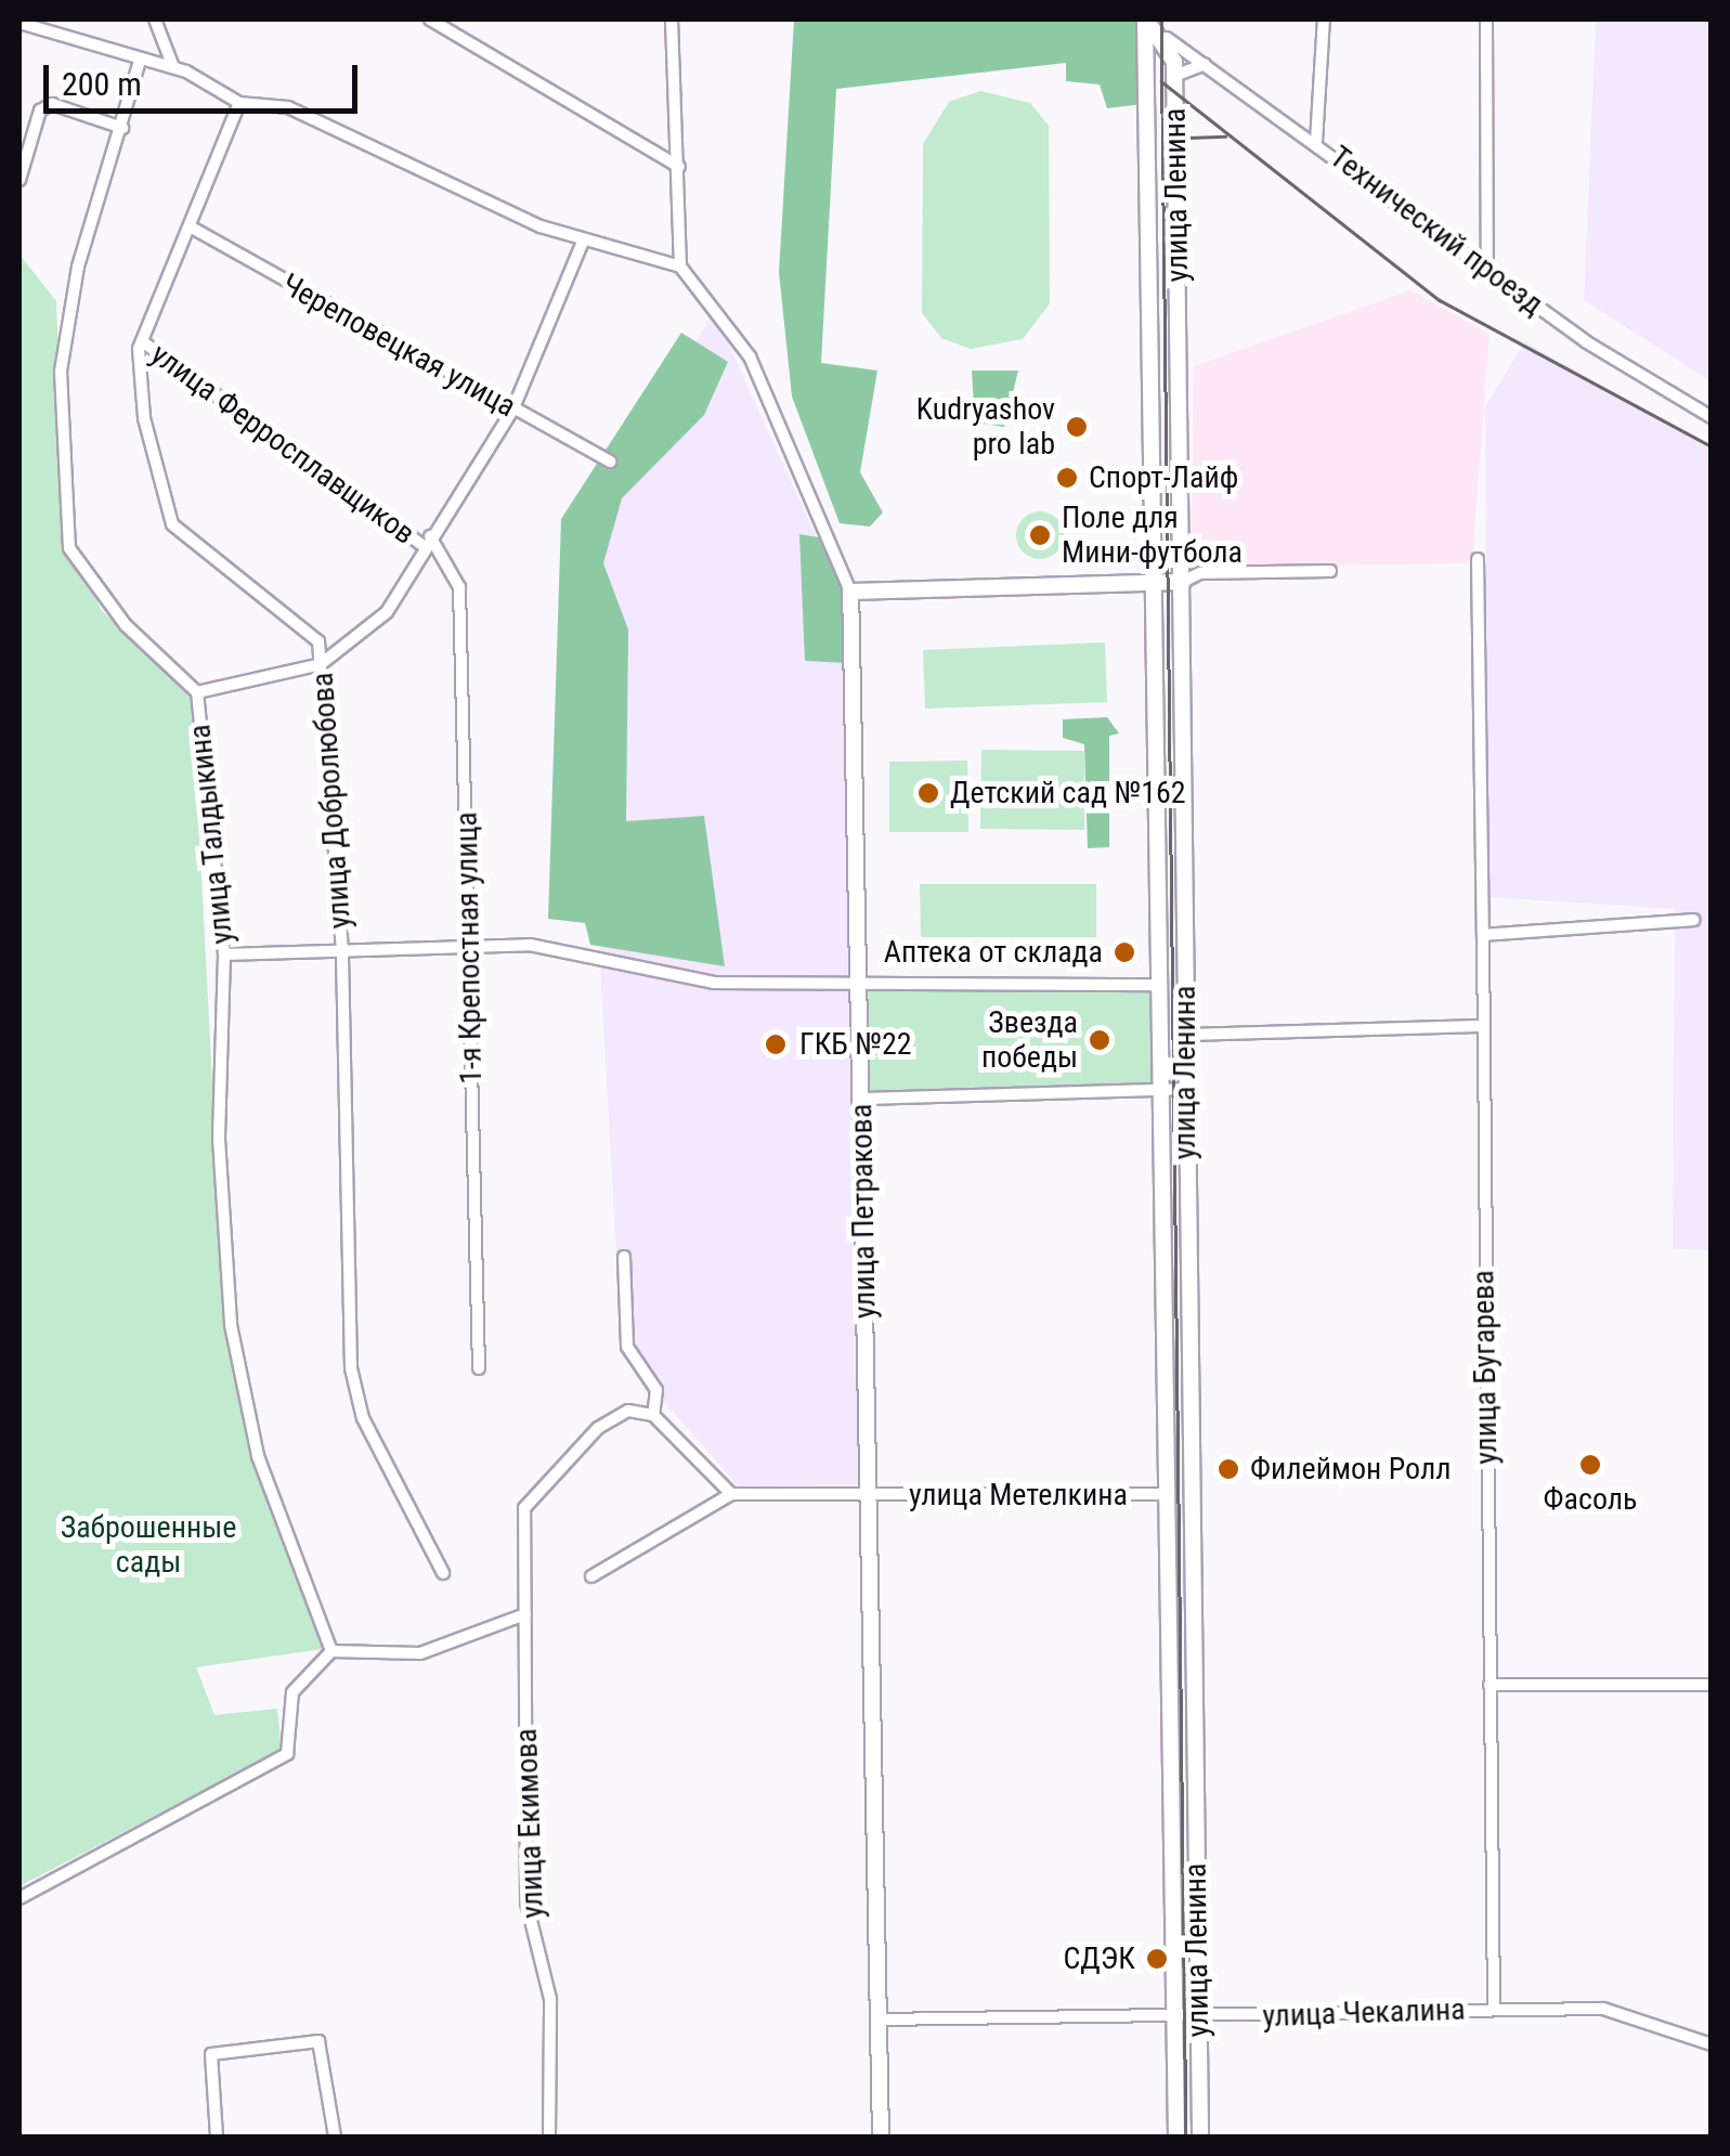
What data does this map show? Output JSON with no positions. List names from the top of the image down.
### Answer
{
  "streets": {
    "main road": ["улица Ленина", "улица Петракова"],
    "street": [
      "Технический проезд",
      "Череповецкая улица",
      "улица Ферросплавщиков",
      "улица Добролюбова",
      "улица Талдыкина",
      "1-я Крепостная улица",
      "улица Бугарева",
      "улица Метелкина",
      "улица Екимова",
      "улица Чекалина"
    ]
  },
  "crossings": [
    ["улица Ленина", "Технический проезд"],
    ["улица Ленина", "улица Метелкина"],
    ["улица Ленина", "улица Чекалина"],
    ["Череповецкая улица", "улица Добролюбова"],
    ["улица Ферросплавщиков", "улица Добролюбова"],
    ["улица Ферросплавщиков", "1-я Крепостная улица"],
    ["улица Петракова", "улица Метелкина"],
    ["улица Петракова", "улица Чекалина"],
    ["улица Бугарева", "улица Чекалина"]
  ],
  "parks": ["Заброшенные сады"],
  "places": [
    "Kudryashov pro lab",
    "Спорт-Лайф",
    "Поле для Мини-футбола",
    "Детский сад №162",
    "Аптека от склада",
    "Звезда победы",
    "ГКБ №22",
    "Фасоль",
    "Филеймон Ролл",
    "СДЭК"
  ],
  "scale_bar": "200 m"
}
